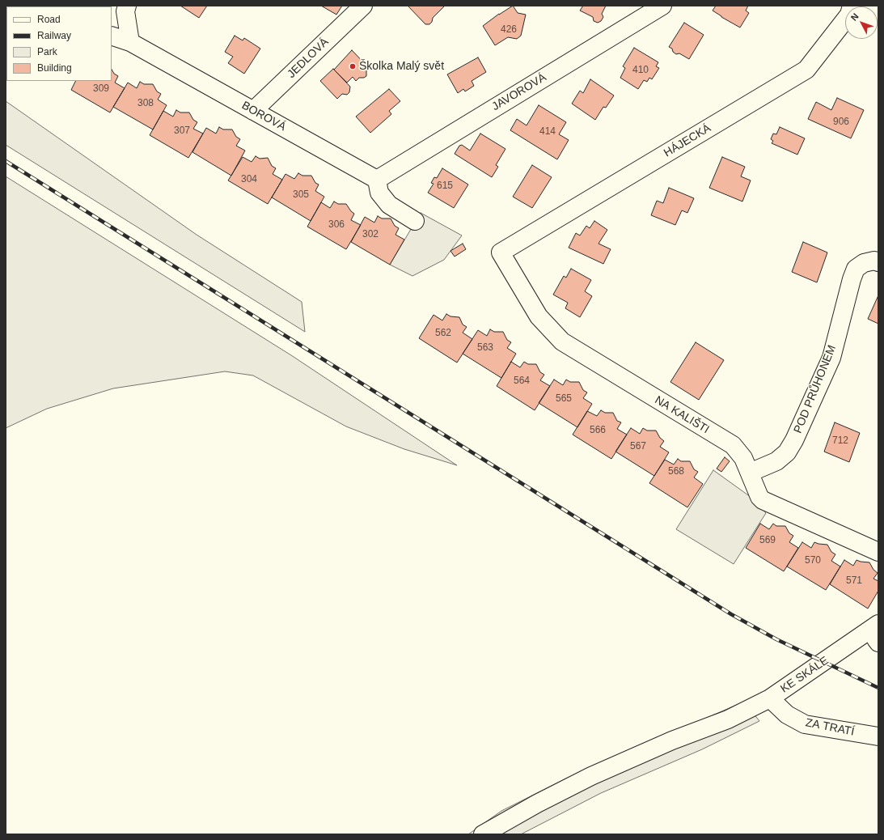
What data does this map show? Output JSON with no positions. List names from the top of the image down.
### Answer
{
  "streets": {
    "street": [
      "JEDLOVÁ",
      "JAVOROVÁ",
      "BOROVÁ",
      "HÁJECKÁ",
      "POD PRŮHONEM",
      "NA KALIŠTI",
      "KE SKÁLE",
      "ZA TRATÍ"
    ]
  },
  "crossings": [
    ["JEDLOVÁ", "BOROVÁ"],
    ["JAVOROVÁ", "BOROVÁ"],
    ["HÁJECKÁ", "NA KALIŠTI"],
    ["POD PRŮHONEM", "NA KALIŠTI"],
    ["KE SKÁLE", "ZA TRATÍ"]
  ],
  "places": ["Školka Malý svět"],
  "house_numbers": [
    "426",
    "410",
    "309",
    "308",
    "906",
    "307",
    "414",
    "304",
    "615",
    "305",
    "306",
    "302",
    "562",
    "563",
    "564",
    "565",
    "566",
    "712",
    "567",
    "568",
    "569",
    "570",
    "571"
  ],
  "legend": [
    "Road",
    "Railway",
    "Park",
    "Building"
  ],
  "north": "top left"
}
